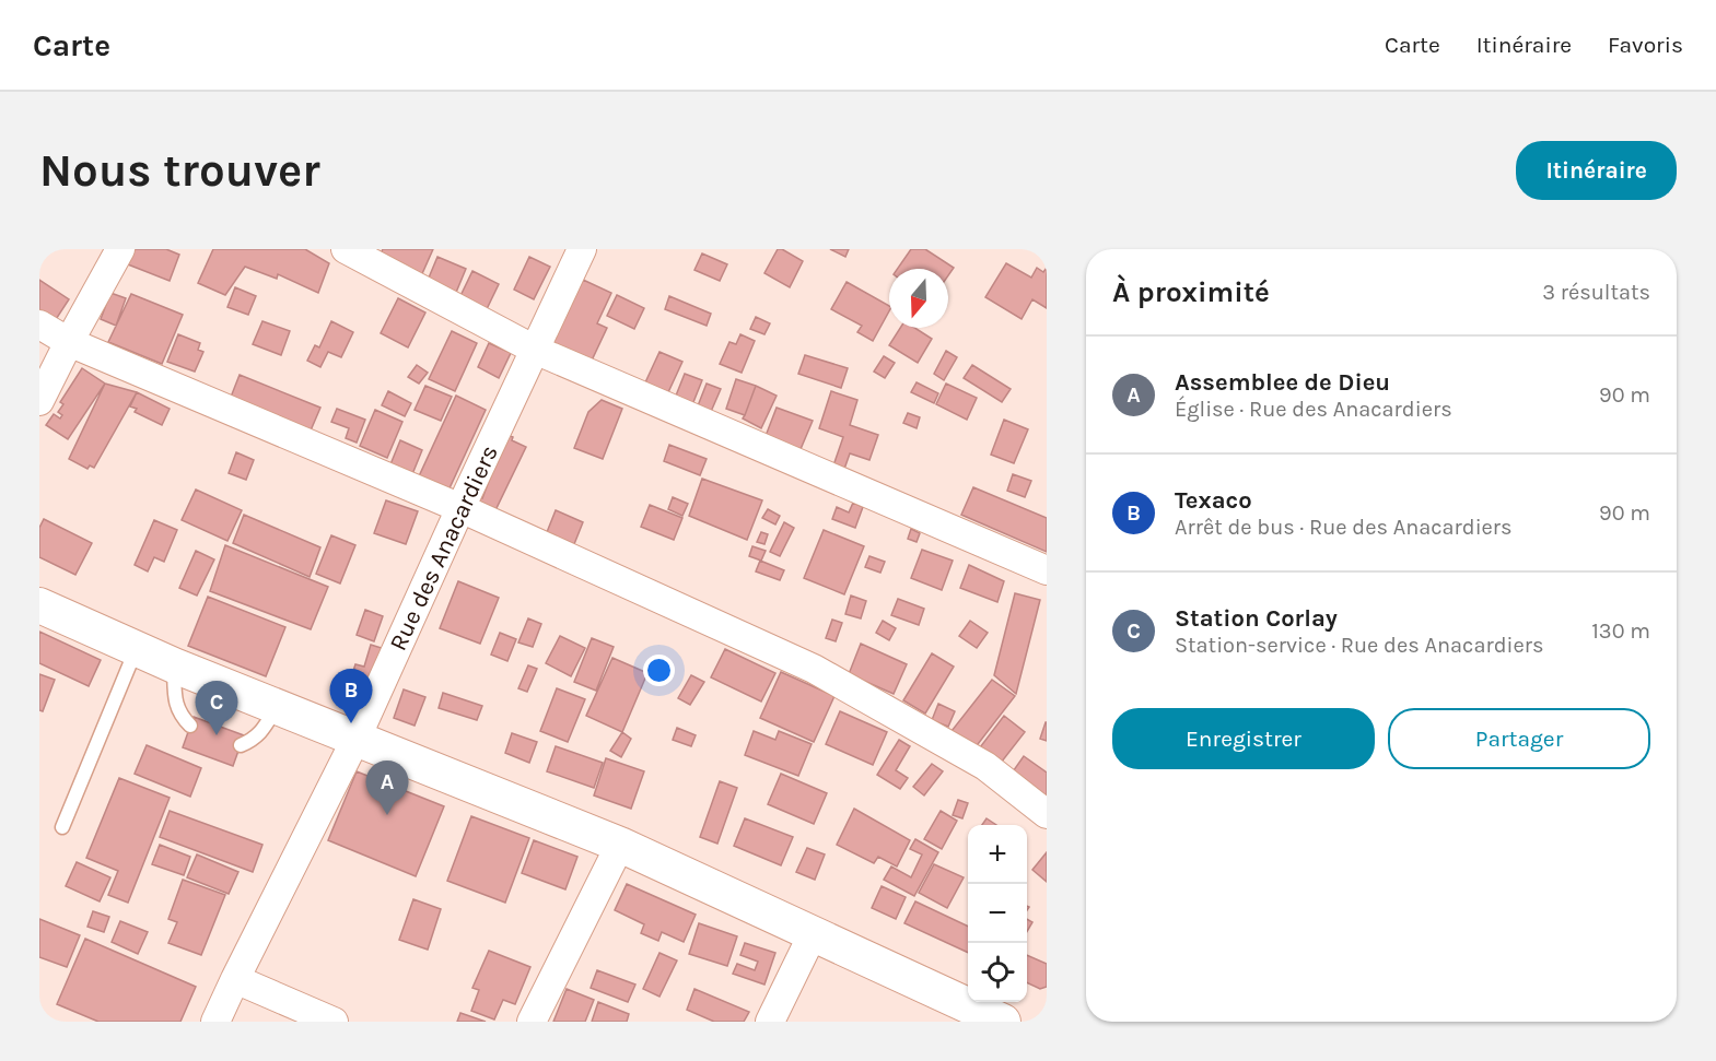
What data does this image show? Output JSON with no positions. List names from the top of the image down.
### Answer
{
  "streets": {
    "street": ["Rue des Anacardiers"]
  },
  "north": "bottom",
  "page": {
    "header": "Carte",
    "nav": ["Carte", "Itinéraire", "Favoris"],
    "buttons": [
      "Itinéraire",
      ["Enregistrer", "Partager"]
    ],
    "title": "Nous trouver",
    "heading": ["À proximité", "3 résultats"],
    "list": [
      {
        "mark": "A",
        "name": "Assemblee de Dieu",
        "note": "Église · Rue des Anacardiers",
        "value": "90 m"
      },
      {
        "mark": "B",
        "name": "Texaco",
        "note": "Arrêt de bus · Rue des Anacardiers",
        "value": "90 m"
      },
      {
        "mark": "C",
        "name": "Station Corlay",
        "note": "Station-service · Rue des Anacardiers",
        "value": "130 m"
      }
    ],
    "pins": ["B", "C", "A"],
    "map_buttons": ["+", "−"]
  }
}
